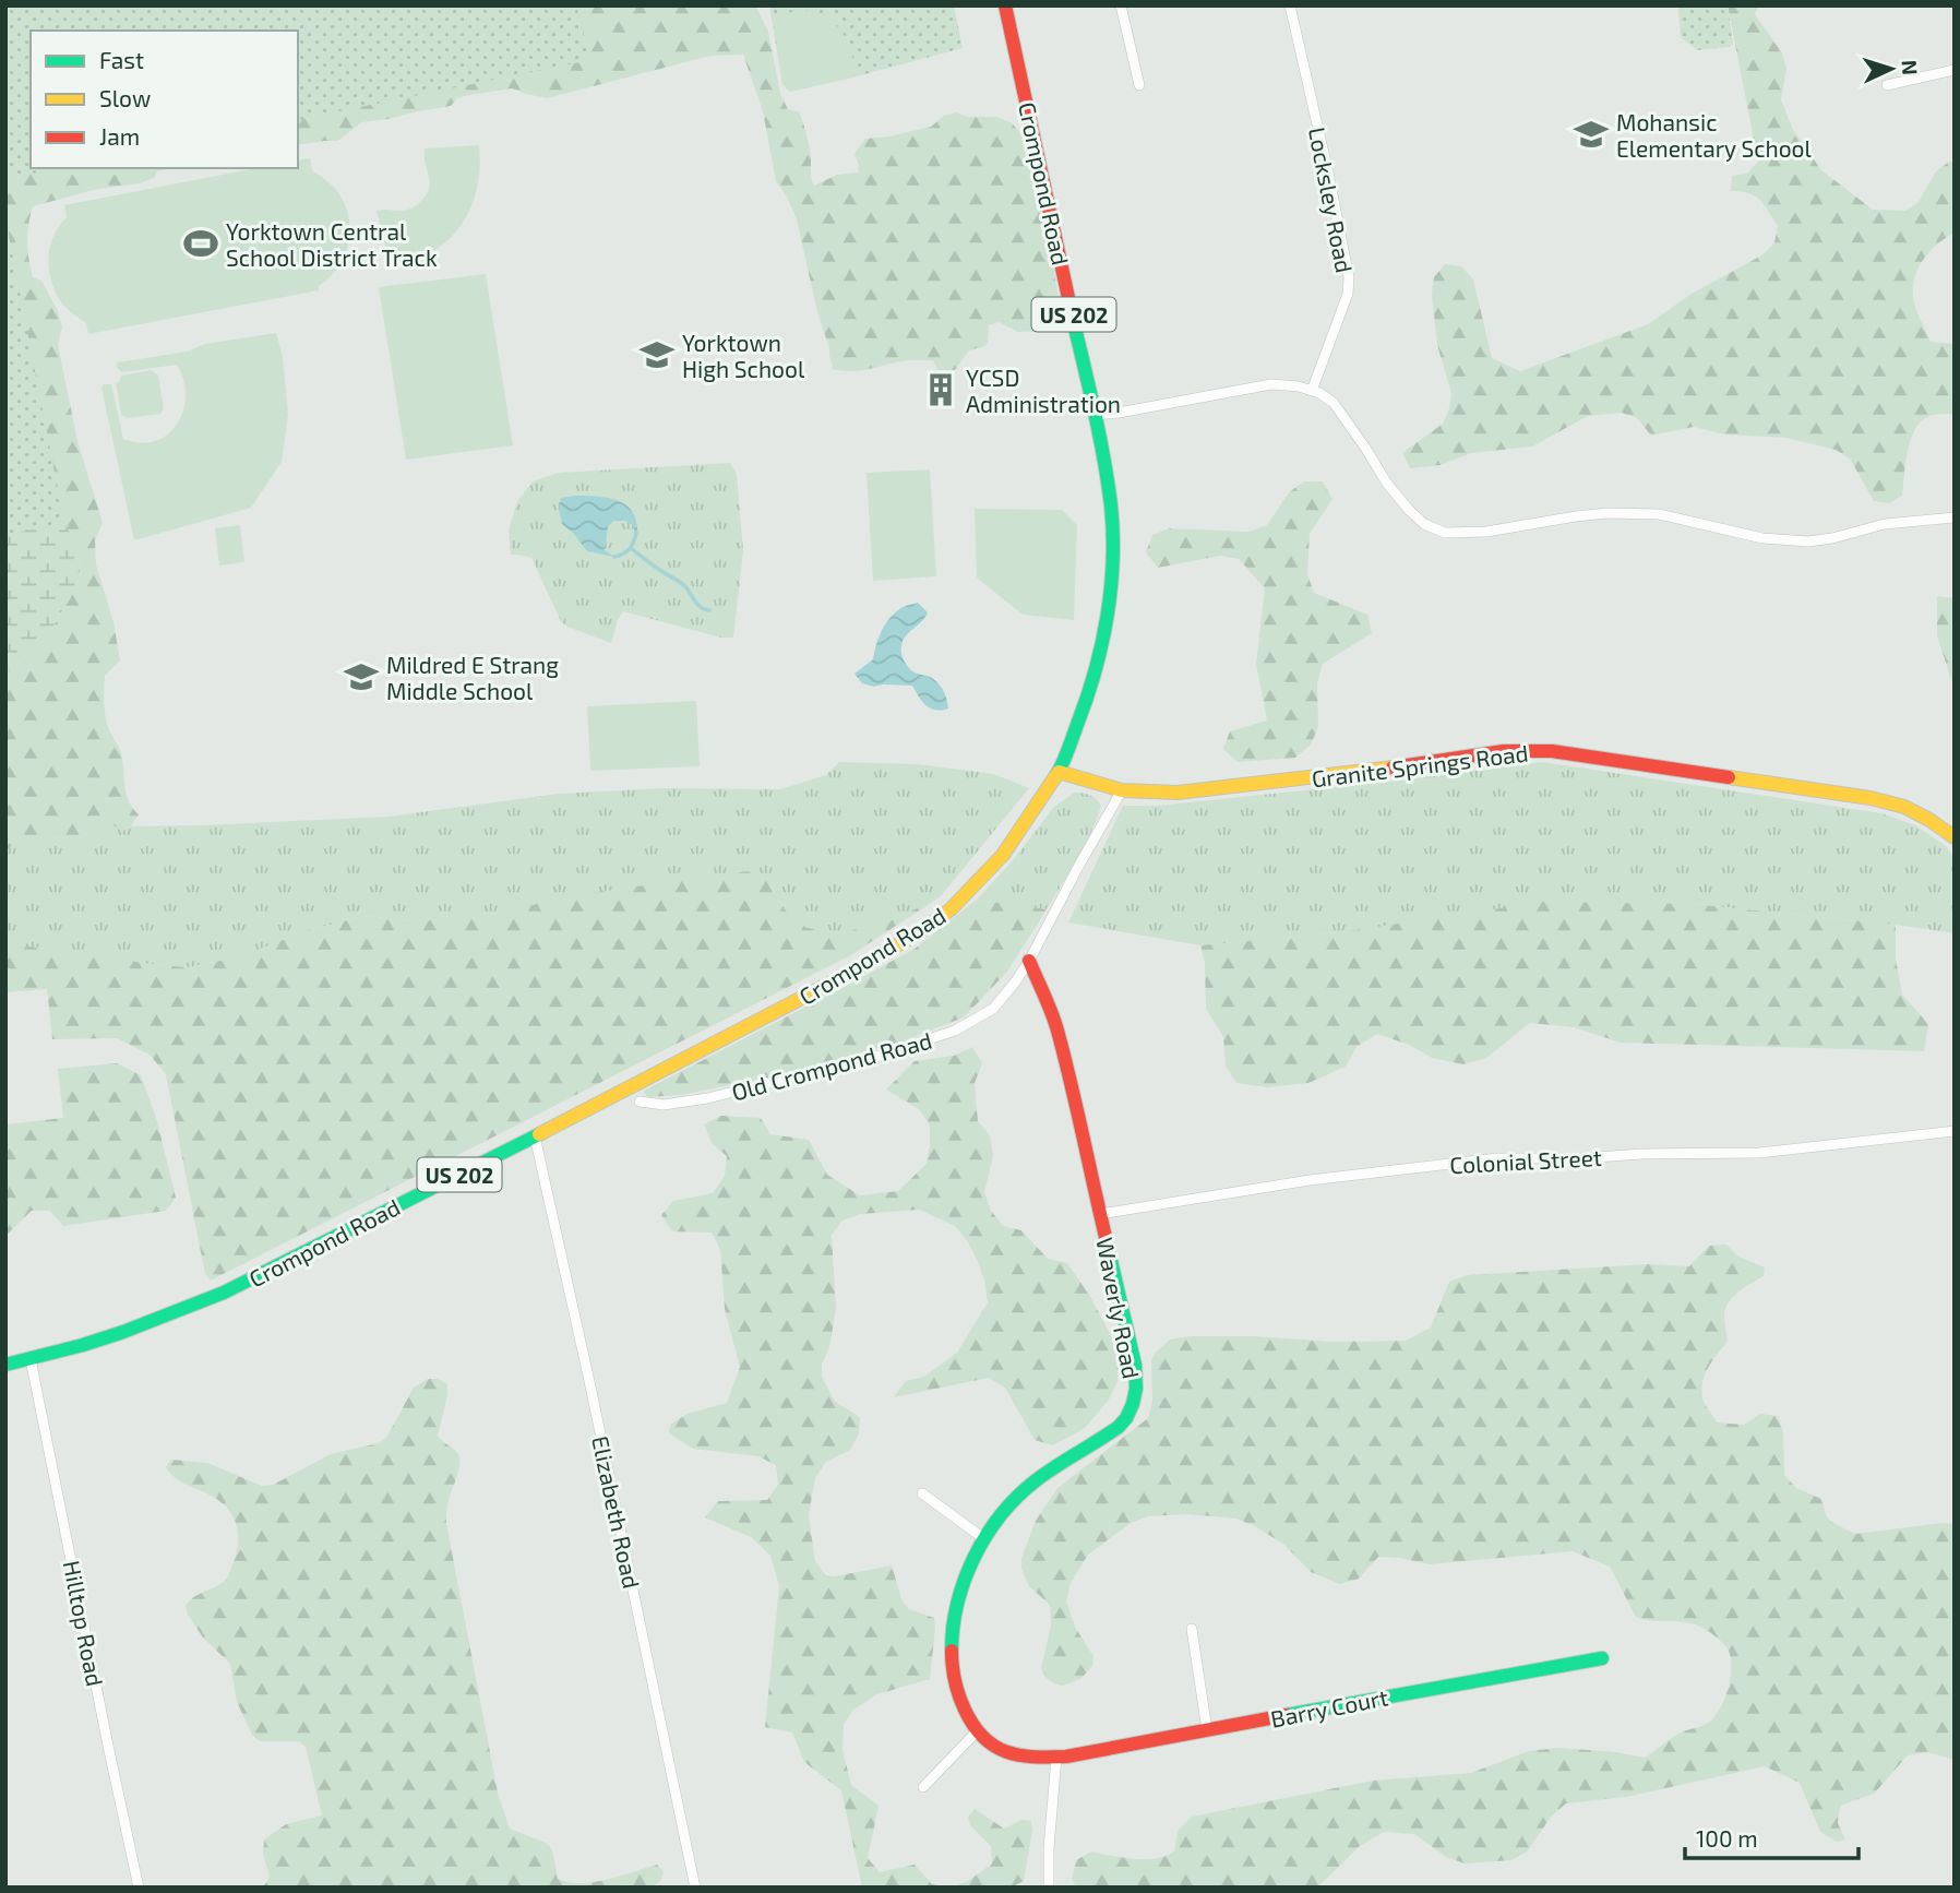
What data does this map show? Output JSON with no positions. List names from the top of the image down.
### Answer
{
  "streets": {
    "main road": [
      "Crompond Road",
      "US 202",
      "Granite Springs Road",
      "Waverly Road",
      "Barry Court"
    ],
    "street": [
      "Locksley Road",
      "Old Crompond Road",
      "Colonial Street",
      "Elizabeth Road",
      "Hilltop Road"
    ]
  },
  "crossings": [
    ["Crompond Road", "Granite Springs Road"],
    ["Crompond Road", "Elizabeth Road"],
    ["Crompond Road", "Hilltop Road"],
    ["Granite Springs Road", "Old Crompond Road"],
    ["Old Crompond Road", "Waverly Road"],
    ["Colonial Street", "Waverly Road"]
  ],
  "places": {
    "school or university": ["Mohansic Elementary School", "Yorktown High School", "Mildred E Strang Middle School"],
    "sports": ["Yorktown Central School District Track"],
    "building": ["YCSD Administration"]
  },
  "legend": ["Fast", "Slow", "Jam"],
  "scale_bar": "100 m",
  "north": "right"
}
